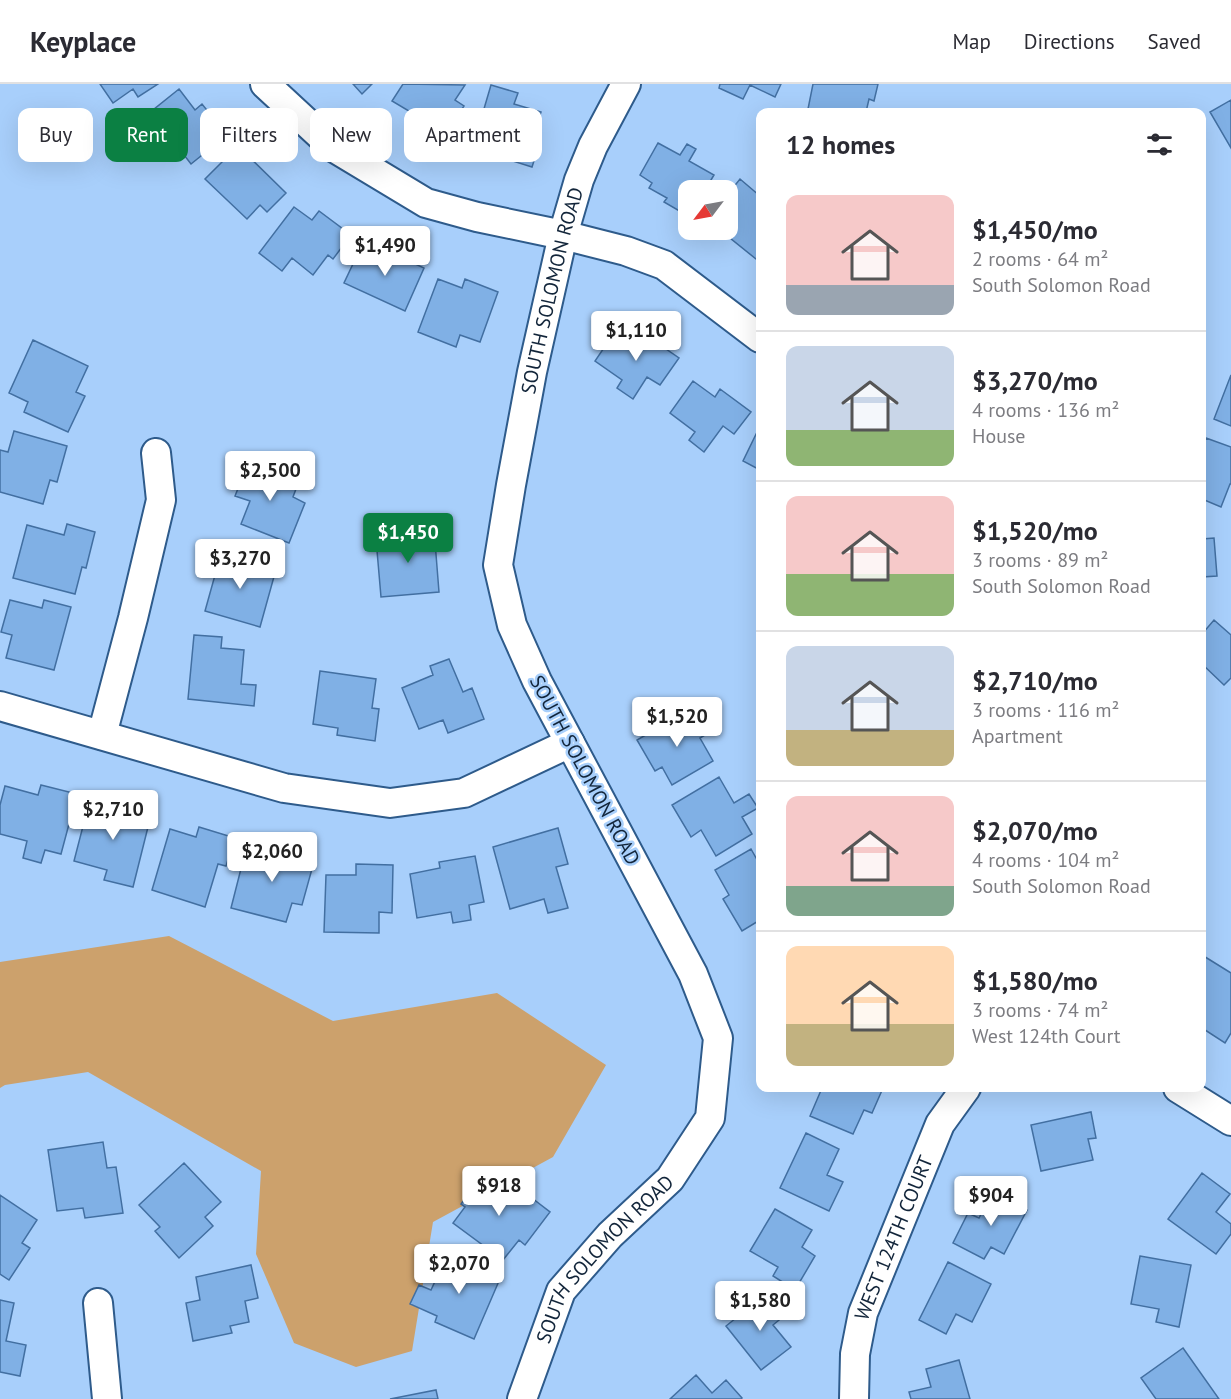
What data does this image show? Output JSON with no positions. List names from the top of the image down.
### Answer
{
  "streets": {
    "street": ["SOUTH SOLOMON ROAD", "WEST 124TH COURT"]
  },
  "north": "bottom left",
  "page": {
    "header": "Keyplace",
    "nav": ["Map", "Directions", "Saved"],
    "chip": [
      "Buy",
      "Rent",
      "Filters",
      "New",
      "Apartment"
    ],
    "heading": "12 homes",
    "list": [
      {
        "name": "$1,450/mo",
        "note": "2 rooms · 64 m² · South Solomon Road"
      },
      {
        "name": "$3,270/mo",
        "note": "4 rooms · 136 m² · House"
      },
      {
        "name": "$1,520/mo",
        "note": "3 rooms · 89 m² · South Solomon Road"
      },
      {
        "name": "$2,710/mo",
        "note": "3 rooms · 116 m² · Apartment"
      },
      {
        "name": "$2,070/mo",
        "note": "4 rooms · 104 m² · South Solomon Road"
      },
      {
        "name": "$1,580/mo",
        "note": "3 rooms · 74 m² · West 124th Court"
      }
    ],
    "price": [
      "$1,490",
      "$1,110",
      "$2,500",
      "$1,450",
      "$3,270",
      "$1,520",
      "$2,710",
      "$2,060",
      "$918",
      "$904",
      "$2,070",
      "$1,580"
    ]
  }
}
